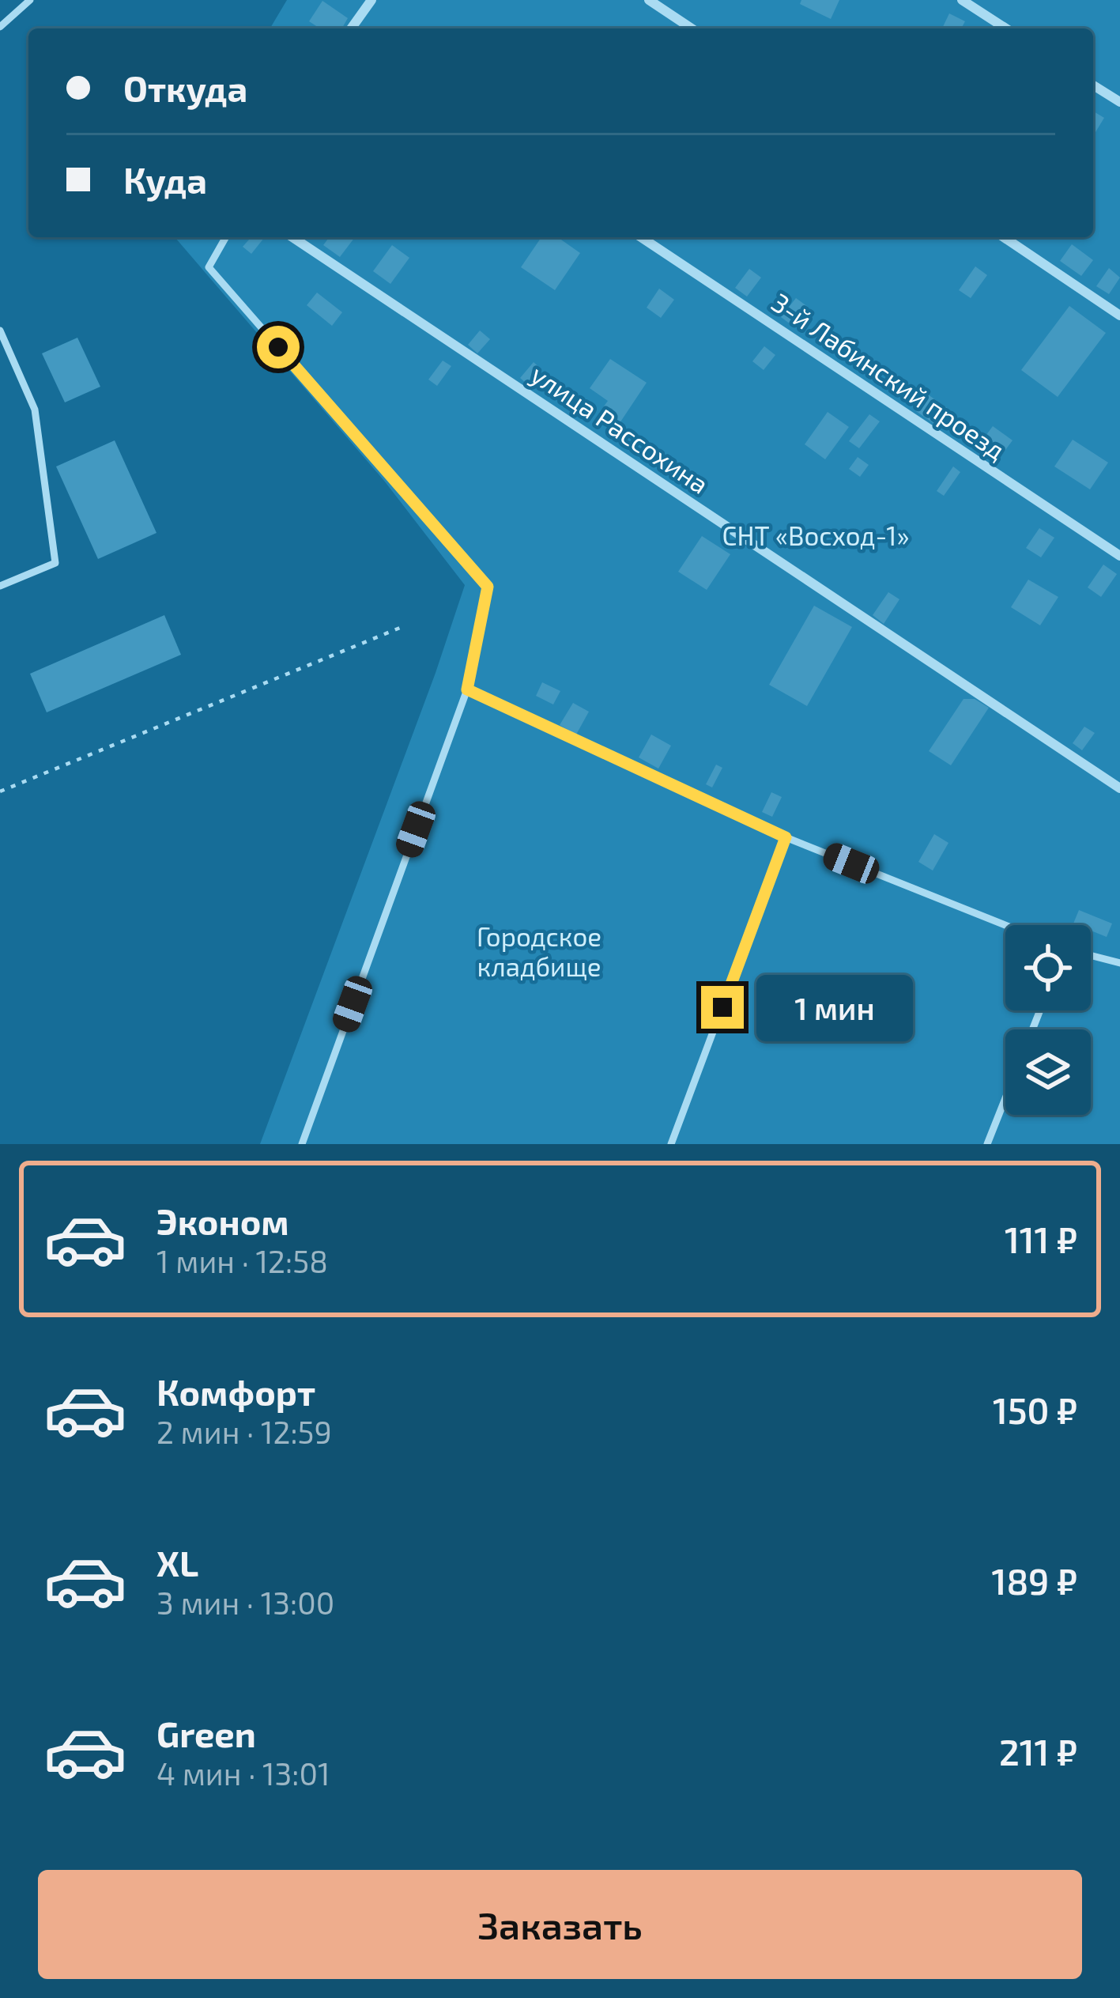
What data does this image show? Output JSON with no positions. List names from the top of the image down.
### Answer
{
  "streets": {
    "street": ["3-й Лабинский проезд", "улица Рассохина"]
  },
  "parks": ["СНТ «Восход-1»", "Городское кладбище"],
  "page": {
    "banner": ["Откуда", "Куда"],
    "bubble": "1 мин",
    "list": [
      {
        "name": "Эконом",
        "note": "1 мин · 12:58",
        "value": "111 ₽"
      },
      {
        "name": "Комфорт",
        "note": "2 мин · 12:59",
        "value": "150 ₽"
      },
      {
        "name": "XL",
        "note": "3 мин · 13:00",
        "value": "189 ₽"
      },
      {
        "name": "Green",
        "note": "4 мин · 13:01",
        "value": "211 ₽"
      }
    ],
    "buttons": "Заказать"
  }
}
